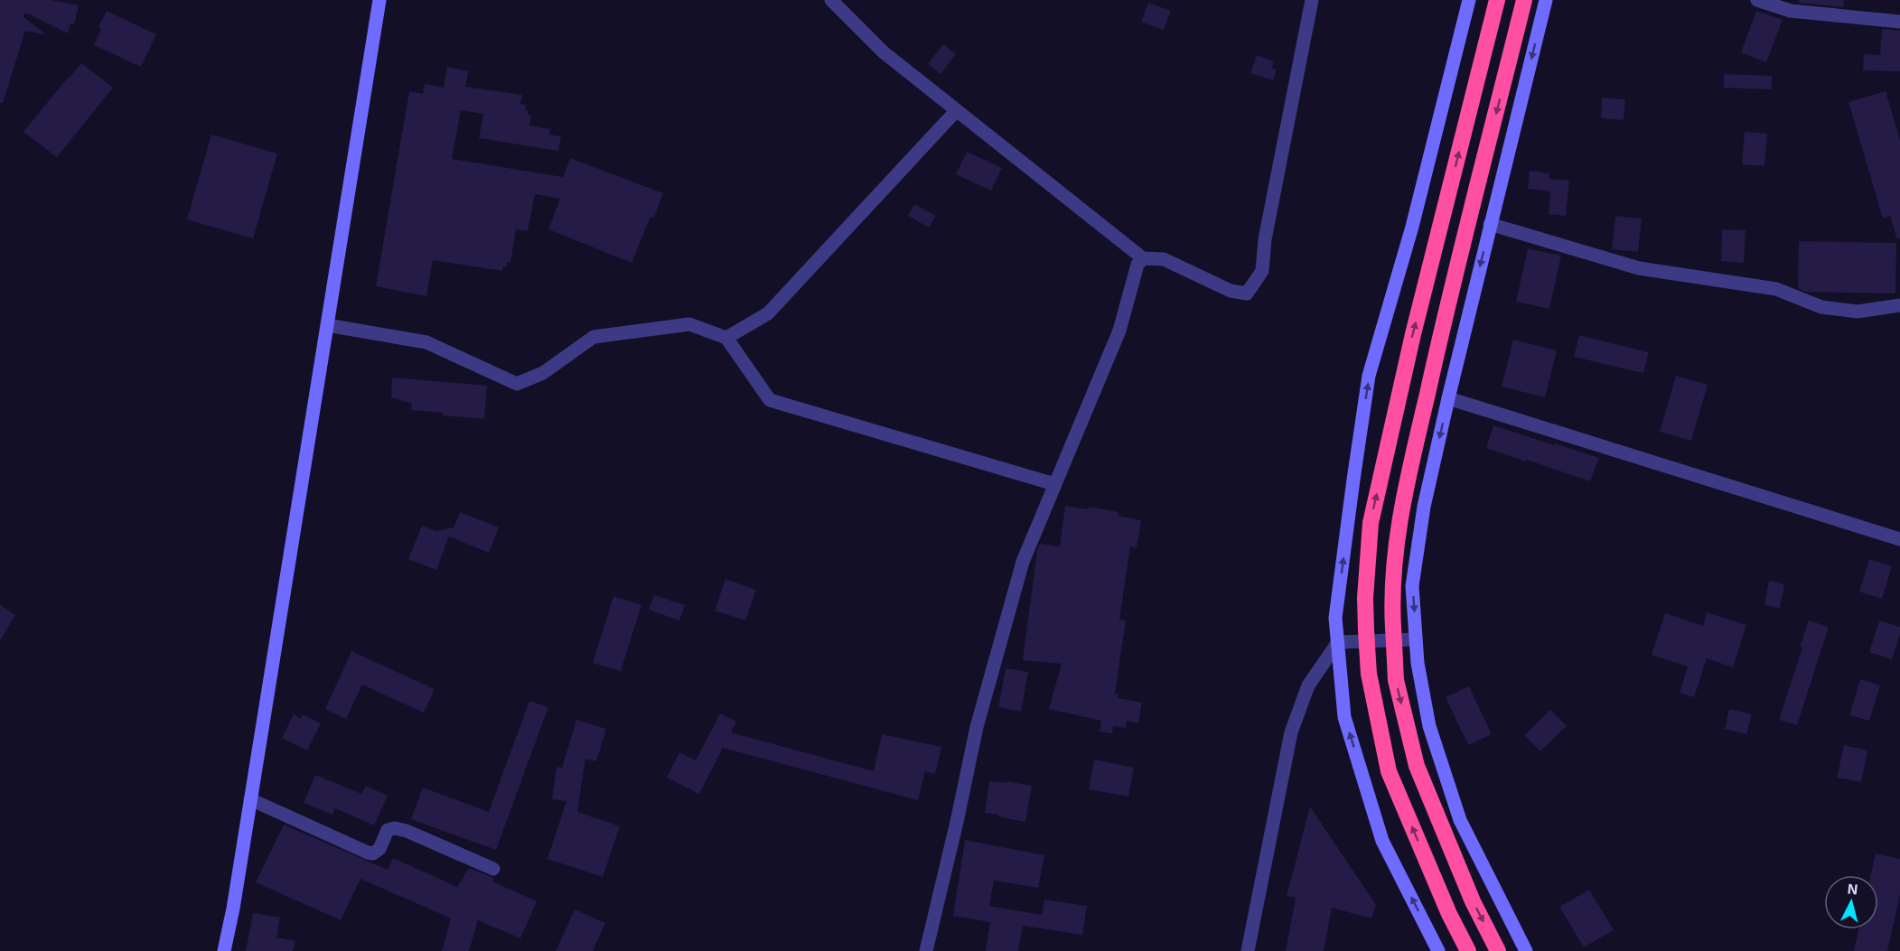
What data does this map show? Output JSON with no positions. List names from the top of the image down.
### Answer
{
  "north": "top"
}
